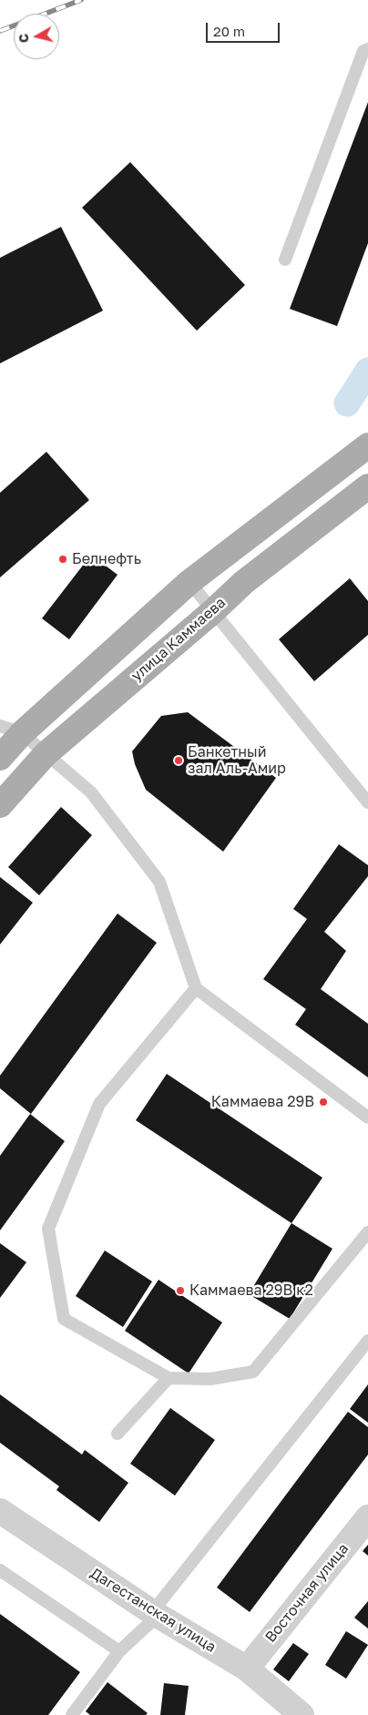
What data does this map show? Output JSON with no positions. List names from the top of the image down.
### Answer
{
  "streets": {
    "main road": ["улица Каммаева"],
    "street": ["Восточная улица", "Дагестанская улица"]
  },
  "crossings": [
    ["Восточная улица", "Дагестанская улица"]
  ],
  "places": [
    "Белнефть",
    "Банкетный зал Аль-Амир",
    "Каммаева 29В",
    "Каммаева 29В к2"
  ],
  "scale_bar": "20 m",
  "north": "left"
}
